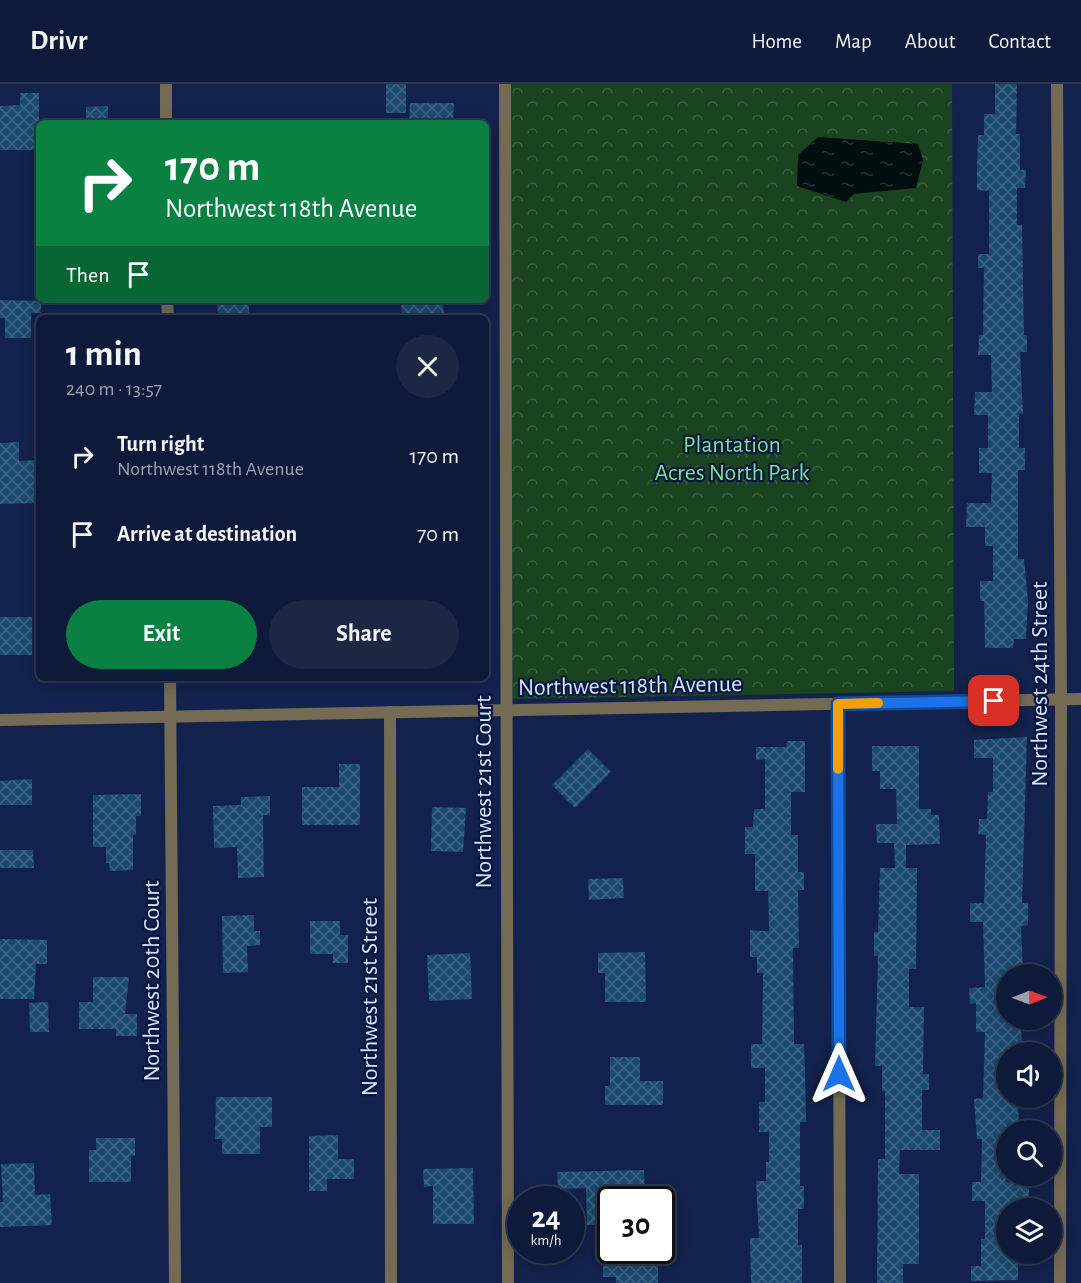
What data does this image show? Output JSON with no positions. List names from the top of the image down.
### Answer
{
  "streets": {
    "street": [
      "Northwest 24th Street",
      "Northwest 118th Avenue",
      "Northwest 21st Court",
      "Northwest 20th Court",
      "Northwest 21st Street"
    ]
  },
  "crossings": [
    ["Northwest 24th Street", "Northwest 118th Avenue"],
    ["Northwest 118th Avenue", "Northwest 21st Court"],
    ["Northwest 118th Avenue", "Northwest 20th Court"],
    ["Northwest 118th Avenue", "Northwest 21st Street"]
  ],
  "parks": ["Plantation Acres North Park"],
  "north": "right",
  "page": {
    "header": "Drivr",
    "nav": [
      "Home",
      "Map",
      "About",
      "Contact"
    ],
    "turn": ["170 m", "Northwest 118th Avenue"],
    "then": "Then",
    "heading": ["1 min", "240 m · 13:57"],
    "list": [
      {
        "name": "Turn right",
        "note": "Northwest 118th Avenue",
        "value": "170 m"
      },
      {
        "name": "Arrive at destination",
        "value": "70 m"
      }
    ],
    "buttons": ["Exit", "Share"],
    "speed": "24 km/h",
    "limit": "30"
  }
}
